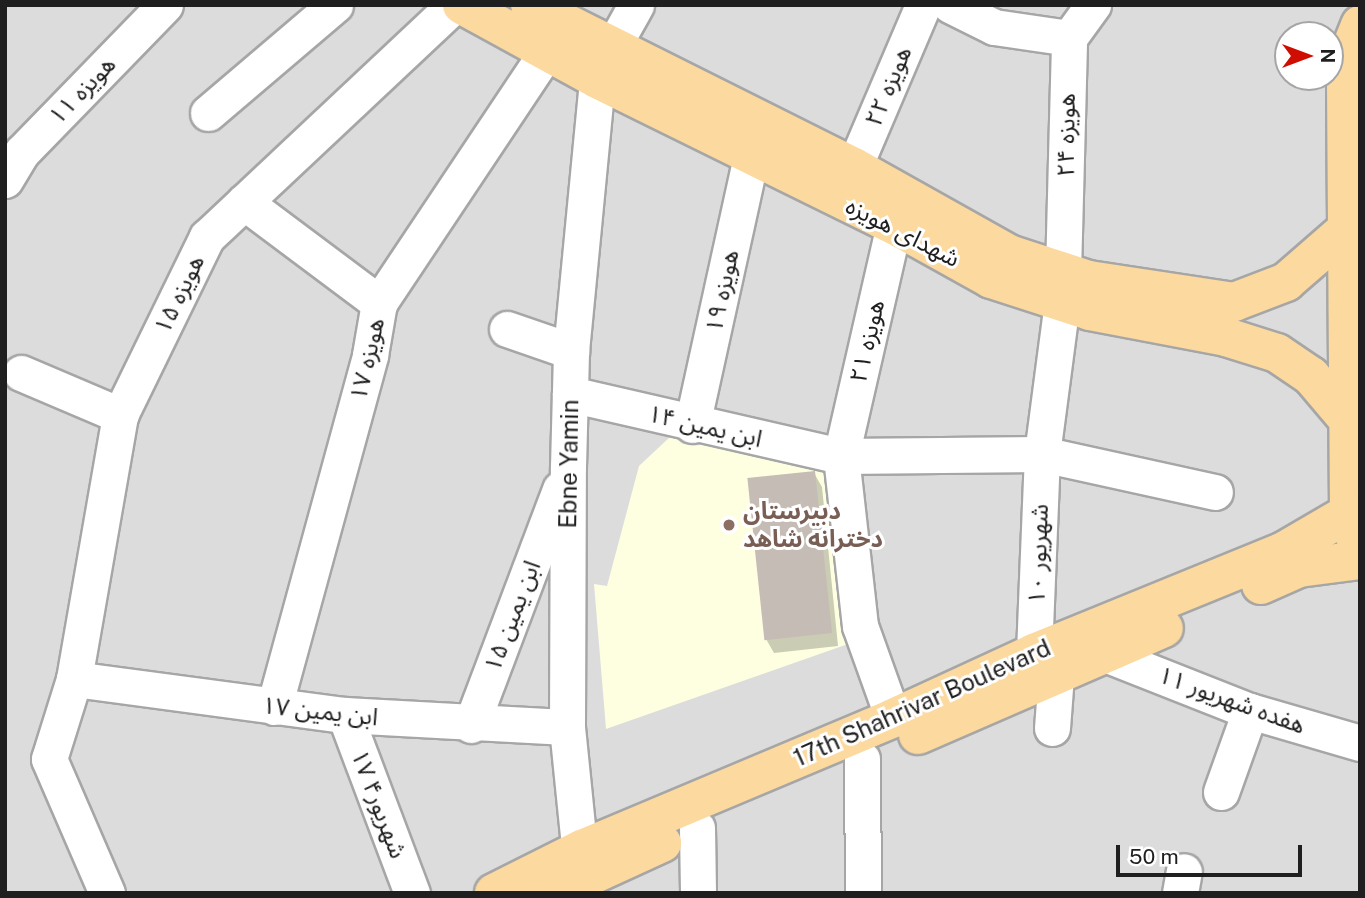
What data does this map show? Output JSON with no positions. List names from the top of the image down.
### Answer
{
  "streets": {
    "main road": ["شهدای هویزه", "17th Shahrivar Boulevard"],
    "street": [
      "هویزه ۲۲",
      "هویزه ۱۱",
      "هویزه ۲۴",
      "هویزه ۱۹",
      "هویزه ۱۵",
      "هویزه ۲۱",
      "هویزه ۱۷",
      "ابن یمین ۱۴",
      "Ebne Yamin",
      "شهریور ۱۰",
      "ابن یمین ۱۵",
      "هفده شهریور ۱۱",
      "ابن یمین ۱۷",
      "۱۷ شهریور۴"
    ]
  },
  "crossings": [
    ["هویزه ۲۲", "شهدای هویزه"],
    ["هویزه ۲۴", "شهدای هویزه"],
    ["هویزه ۲۴", "ابن یمین ۱۴"],
    ["هویزه ۲۴", "شهریور ۱۰"],
    ["شهدای هویزه", "هویزه ۱۹"],
    ["شهدای هویزه", "هویزه ۲۱"],
    ["شهدای هویزه", "هویزه ۱۷"],
    ["شهدای هویزه", "Ebne Yamin"],
    ["هویزه ۱۹", "ابن یمین ۱۴"],
    ["هویزه ۱۵", "ابن یمین ۱۷"],
    ["هویزه ۲۱", "ابن یمین ۱۴"],
    ["هویزه ۲۱", "17th Shahrivar Boulevard"],
    ["هویزه ۱۷", "ابن یمین ۱۷"],
    ["ابن یمین ۱۴", "Ebne Yamin"],
    ["ابن یمین ۱۴", "شهریور ۱۰"],
    ["Ebne Yamin", "ابن یمین ۱۵"],
    ["Ebne Yamin", "17th Shahrivar Boulevard"],
    ["Ebne Yamin", "ابن یمین ۱۷"],
    ["شهریور ۱۰", "17th Shahrivar Boulevard"],
    ["ابن یمین ۱۵", "ابن یمین ۱۷"],
    ["هفده شهریور ۱۱", "17th Shahrivar Boulevard"],
    ["ابن یمین ۱۷", "۱۷ شهریور۴"]
  ],
  "places": ["دبیرستان دخترانه شاهد"],
  "scale_bar": "50 m",
  "north": "right"
}
